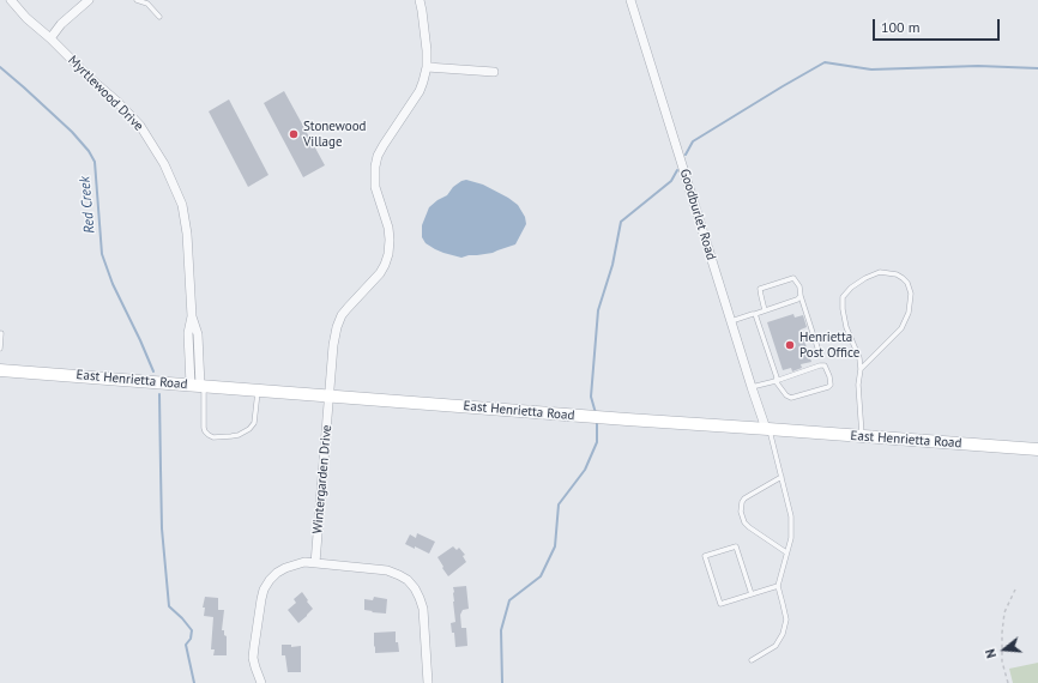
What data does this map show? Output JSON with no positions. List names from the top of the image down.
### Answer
{
  "streets": {
    "main road": ["East Henrietta Road"],
    "street": ["Myrtlewood Drive", "Goodburlet Road", "Wintergarden Drive"]
  },
  "crossings": [
    ["Myrtlewood Drive", "East Henrietta Road"],
    ["Goodburlet Road", "East Henrietta Road"],
    ["East Henrietta Road", "Wintergarden Drive"]
  ],
  "water": ["Red Creek"],
  "places": ["Stonewood Village", "Henrietta Post Office"],
  "scale_bar": "100 m",
  "north": "left"
}
